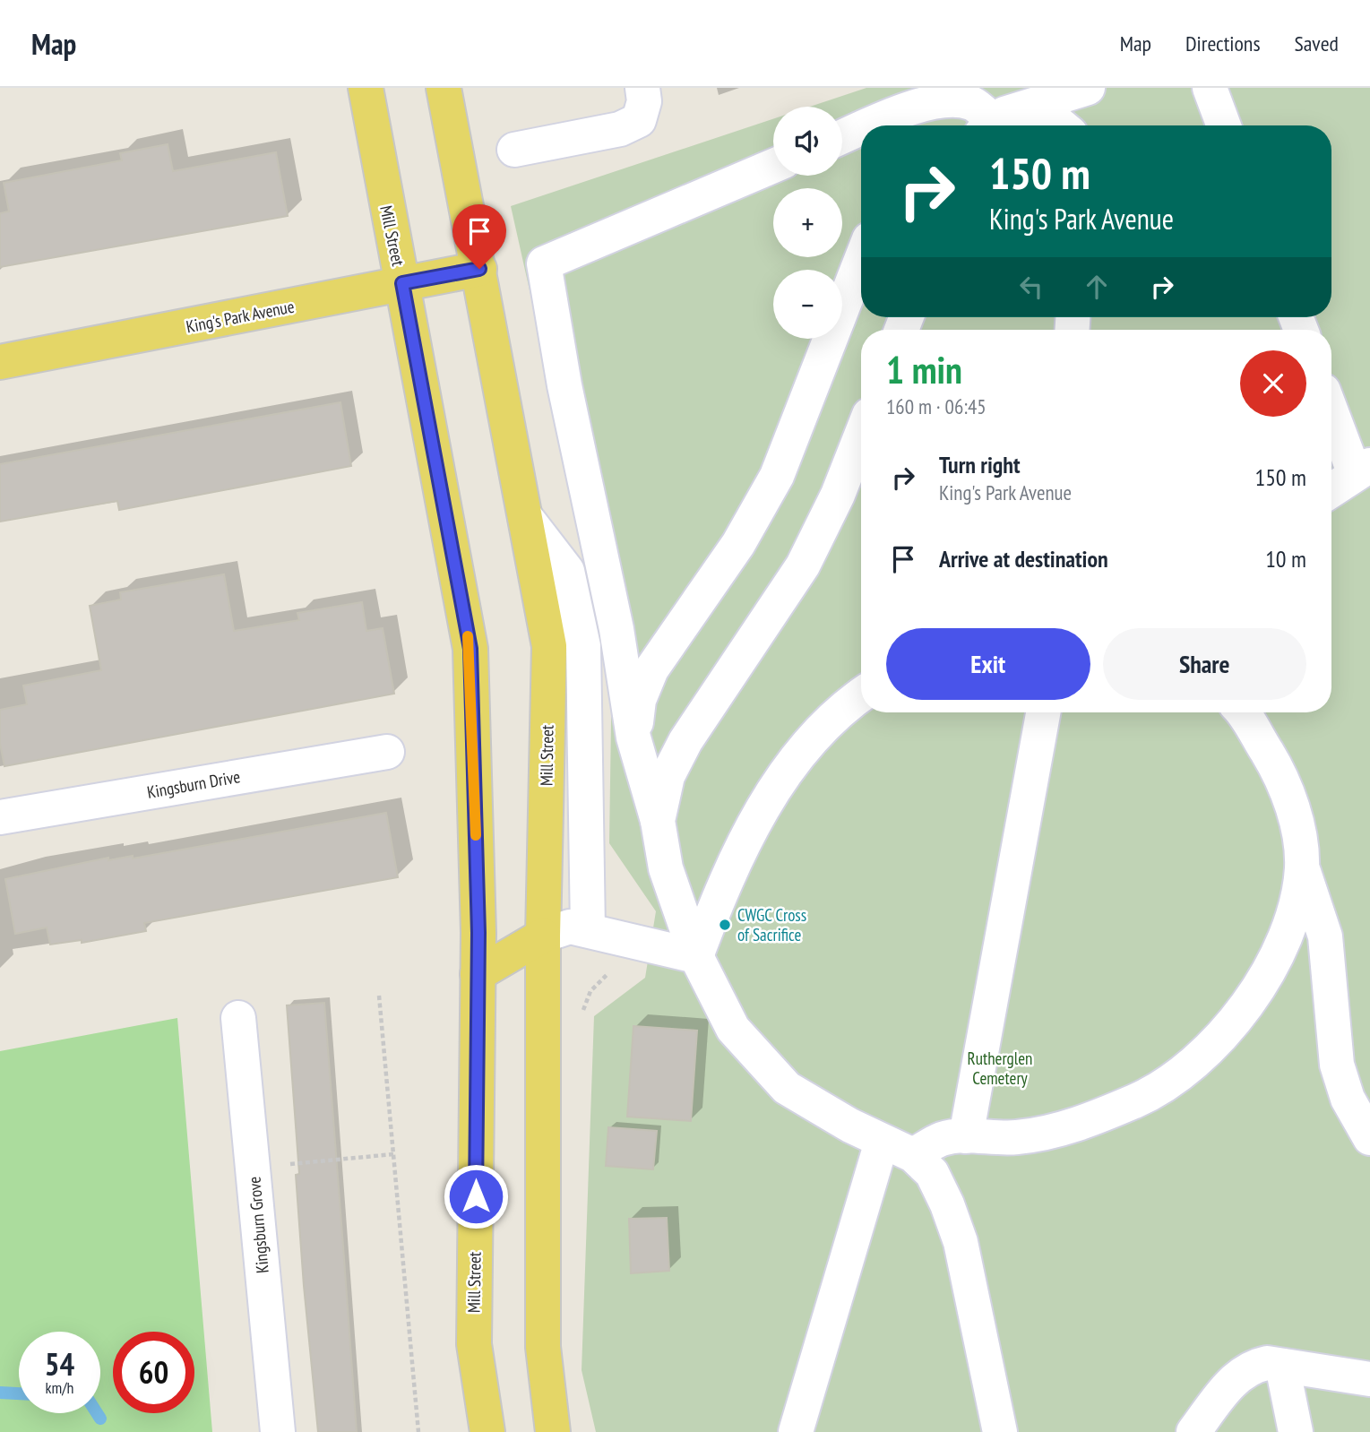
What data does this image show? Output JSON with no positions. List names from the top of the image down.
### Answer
{
  "streets": {
    "main road": ["Mill Street", "King's Park Avenue"],
    "street": ["Kingsburn Drive", "Kingsburn Grove"]
  },
  "crossings": [
    ["Mill Street", "King's Park Avenue"]
  ],
  "parks": ["Rutherglen Cemetery"],
  "places": ["CWGC Cross of Sacrifice"],
  "page": {
    "header": "Map",
    "nav": ["Map", "Directions", "Saved"],
    "map_buttons": ["+", "−"],
    "turn": ["150 m", "King's Park Avenue"],
    "heading": ["1 min", "160 m · 06:45"],
    "list": [
      {
        "name": "Turn right",
        "note": "King's Park Avenue",
        "value": "150 m"
      },
      {
        "name": "Arrive at destination",
        "value": "10 m"
      }
    ],
    "buttons": ["Exit", "Share"],
    "speed": "54 km/h",
    "limit": "60"
  }
}
